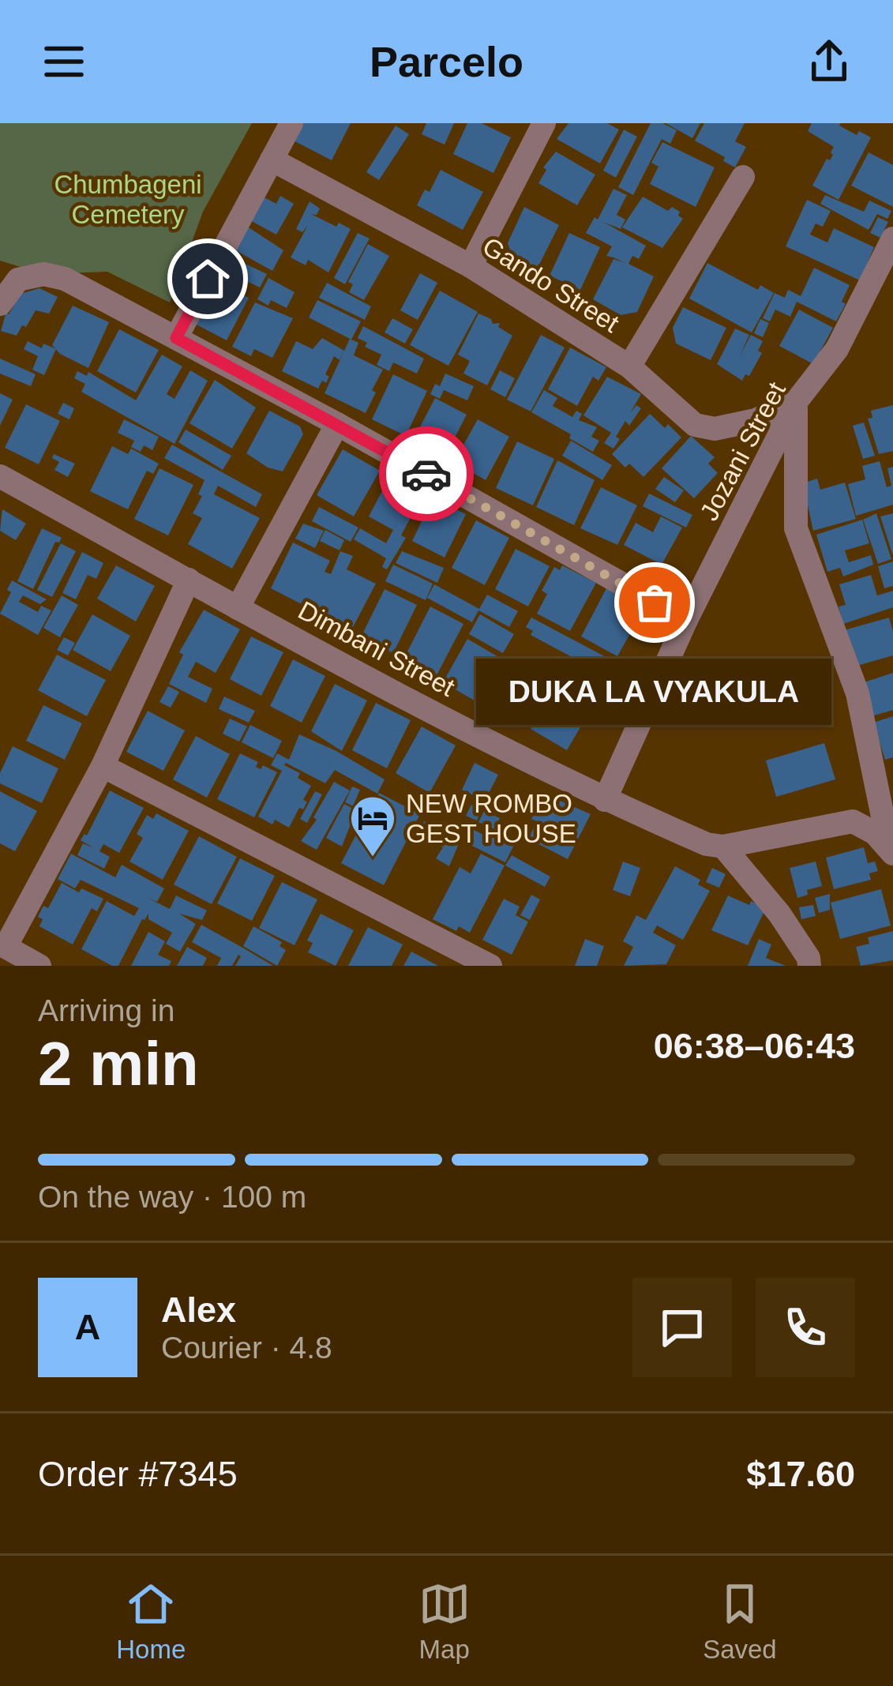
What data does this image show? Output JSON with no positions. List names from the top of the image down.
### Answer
{
  "streets": {
    "street": ["Gando Street", "Jozani Street", "Dimbani Street"]
  },
  "crossings": [
    ["Gando Street", "Jozani Street"],
    ["Jozani Street", "Dimbani Street"]
  ],
  "parks": ["Chumbageni Cemetery"],
  "places": {
    "other": ["DUKA LA VYAKULA"],
    "hotel": ["NEW ROMBO GEST HOUSE"]
  },
  "page": {
    "header": "Parcelo",
    "bubble": "DUKA LA VYAKULA",
    "heading": ["2 min", "Arriving in", "06:38–06:43"],
    "panel": [
      "Alex",
      "Courier · 4.8",
      "Order #7345",
      "$17.60"
    ],
    "bar": "On the way · 100 m",
    "round": "A",
    "tabs": ["Home", "Map", "Saved"]
  }
}
